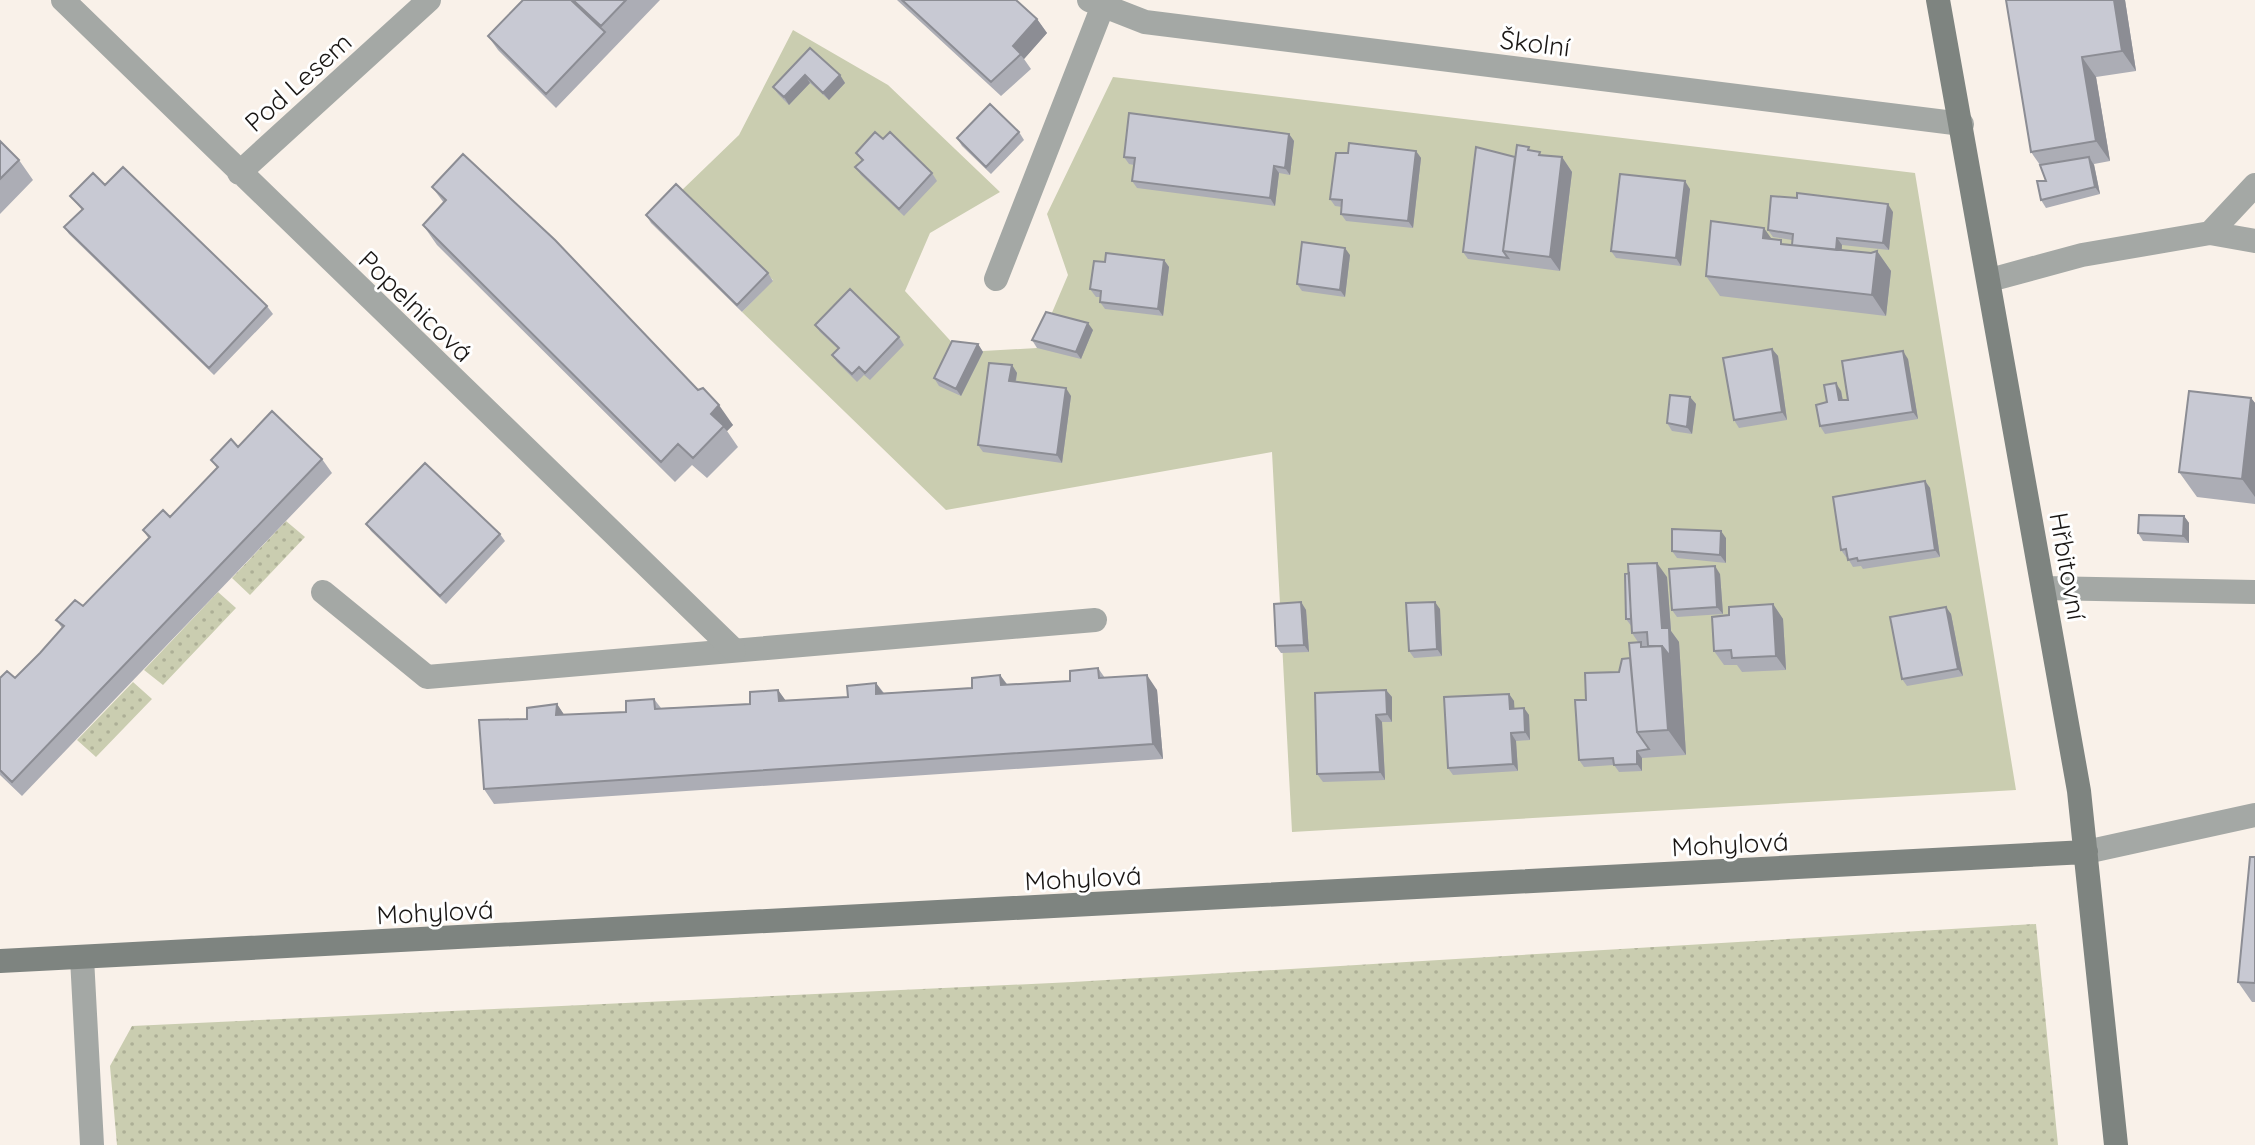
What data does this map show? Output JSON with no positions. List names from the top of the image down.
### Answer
{
  "streets": {
    "street": [
      "Školní",
      "Pod Lesem",
      "Popelnicová",
      "Hřbitovní",
      "Mohylová"
    ]
  },
  "crossings": [
    ["Školní", "Hřbitovní"],
    ["Pod Lesem", "Popelnicová"],
    ["Hřbitovní", "Mohylová"]
  ]
}
